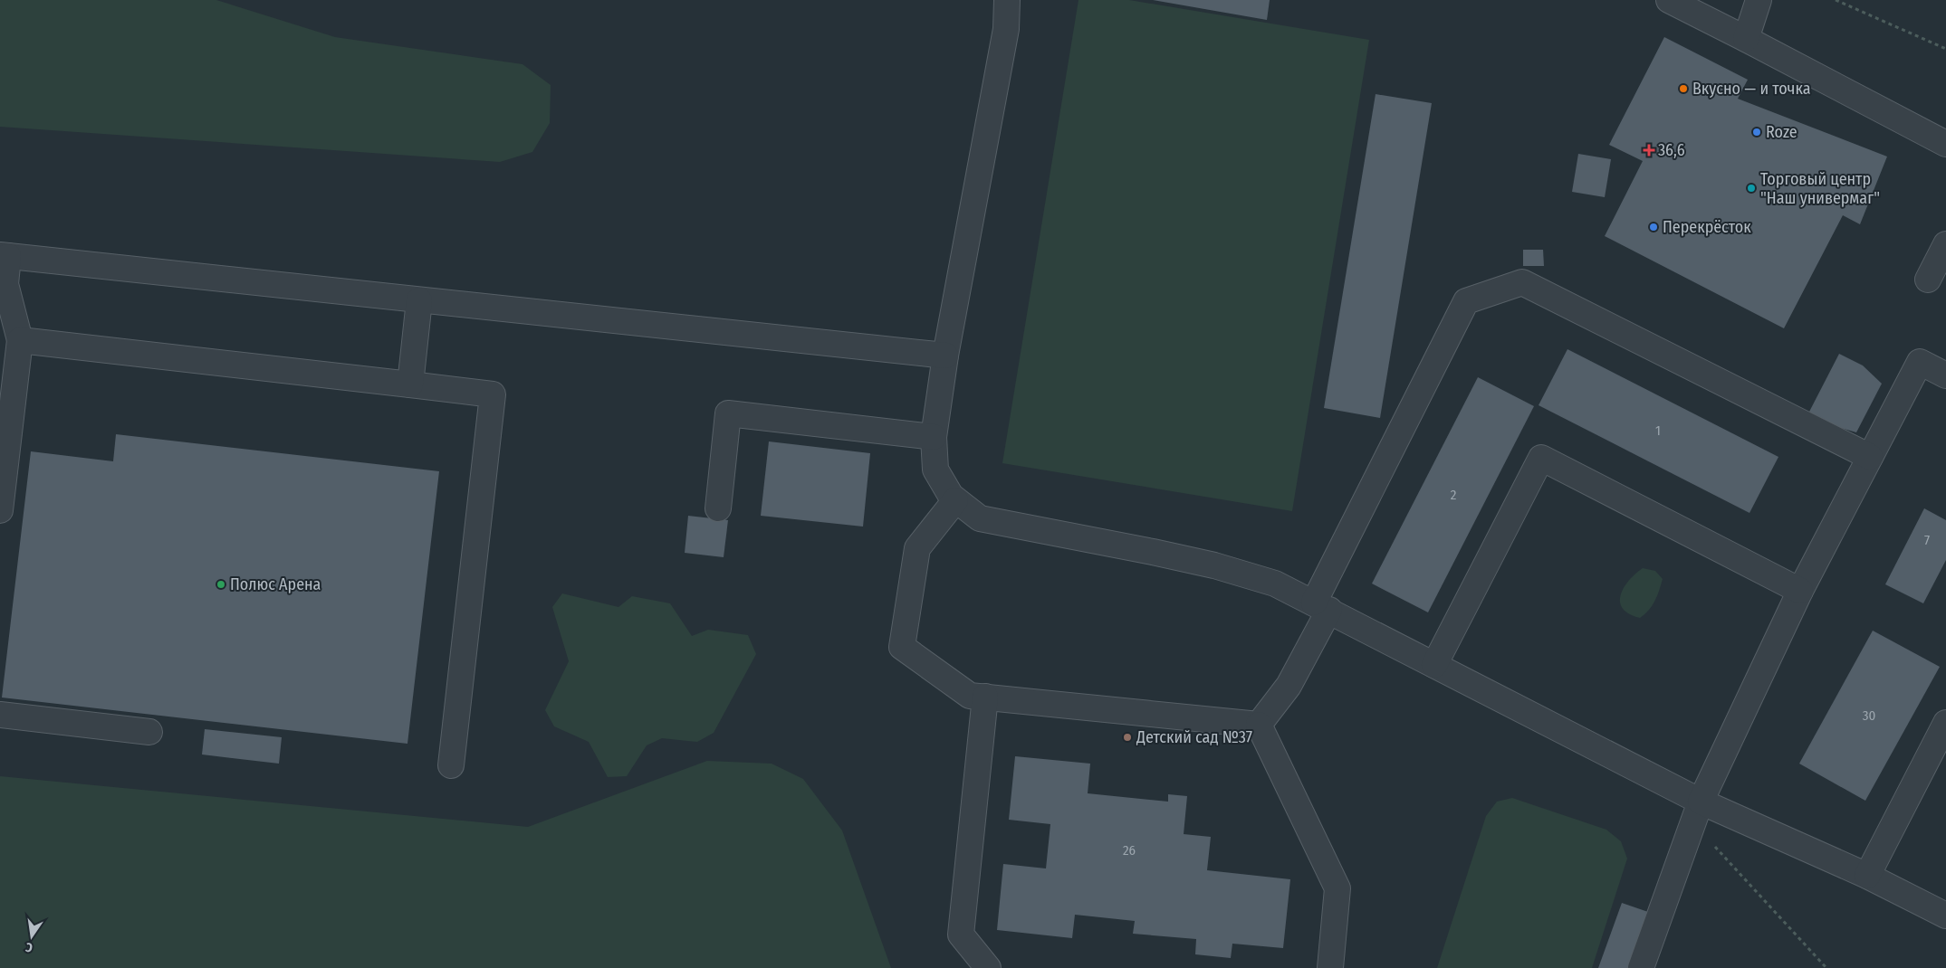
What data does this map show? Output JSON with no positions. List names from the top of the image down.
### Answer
{
  "places": {
    "other": [
      "Вкусно — и точка",
      "Roze",
      "Торговый центр \"Наш универмаг\"",
      "Перекрёсток",
      "Полюс Арена",
      "Детский сад №37"
    ],
    "health": ["36,6"]
  },
  "house_numbers": [
    "1",
    "2",
    "7",
    "30",
    "26"
  ],
  "north": "bottom"
}
